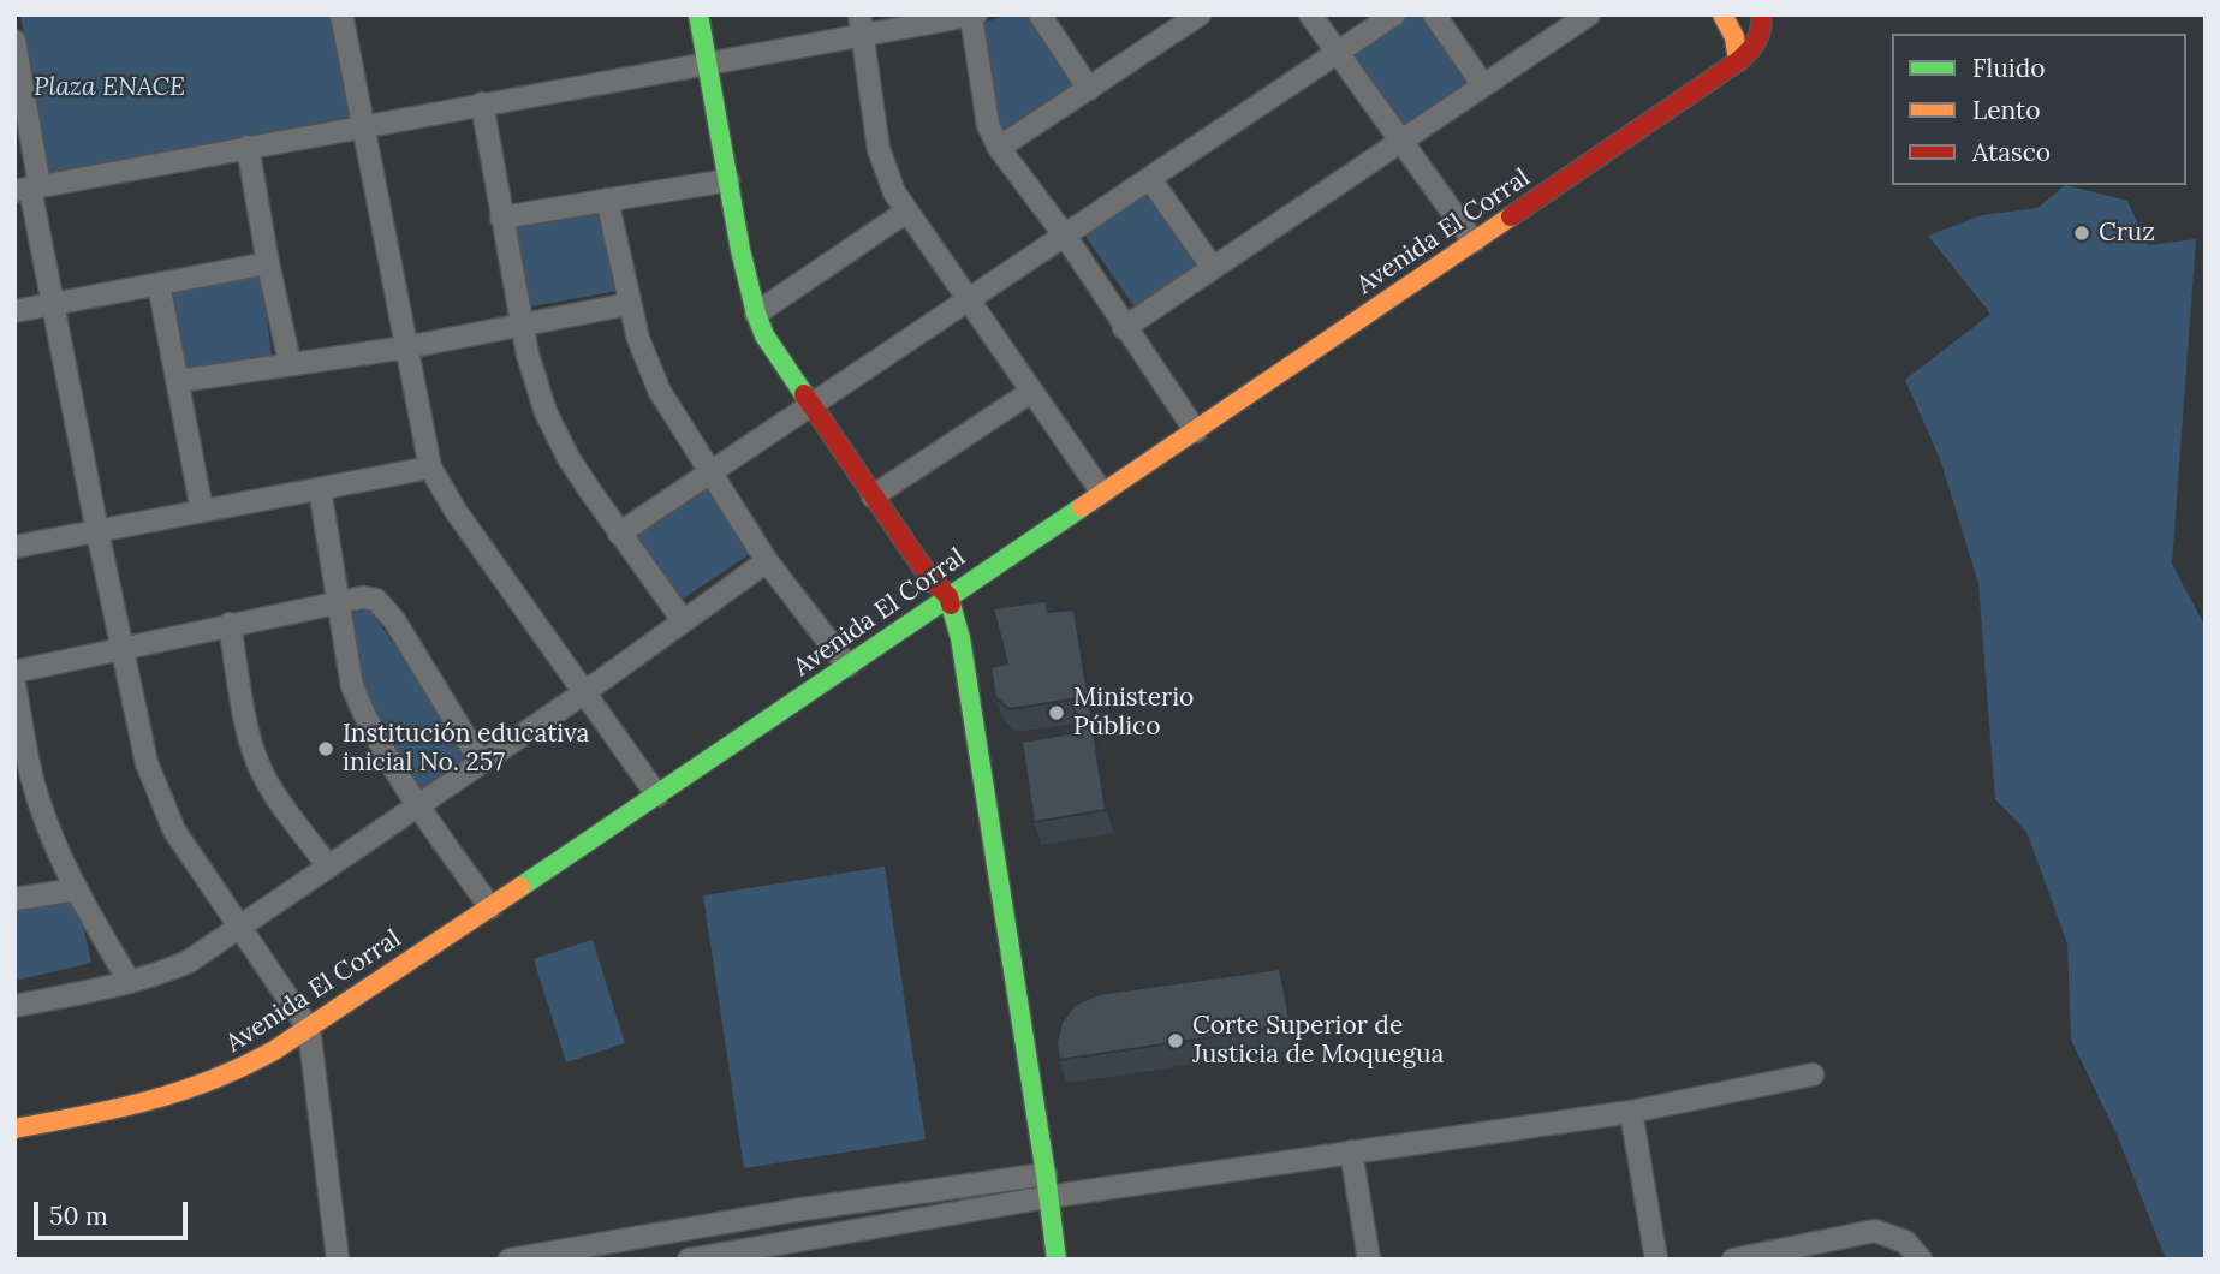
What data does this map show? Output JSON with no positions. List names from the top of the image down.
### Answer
{
  "streets": {
    "street": ["Avenida El Corral"]
  },
  "parks": ["Plaza ENACE"],
  "places": [
    "Cruz",
    "Ministerio Público",
    "Institución educativa inicial No. 257",
    "Corte Superior de Justicia de Moquegua"
  ],
  "legend": ["Fluido", "Lento", "Atasco"],
  "scale_bar": "50 m"
}
